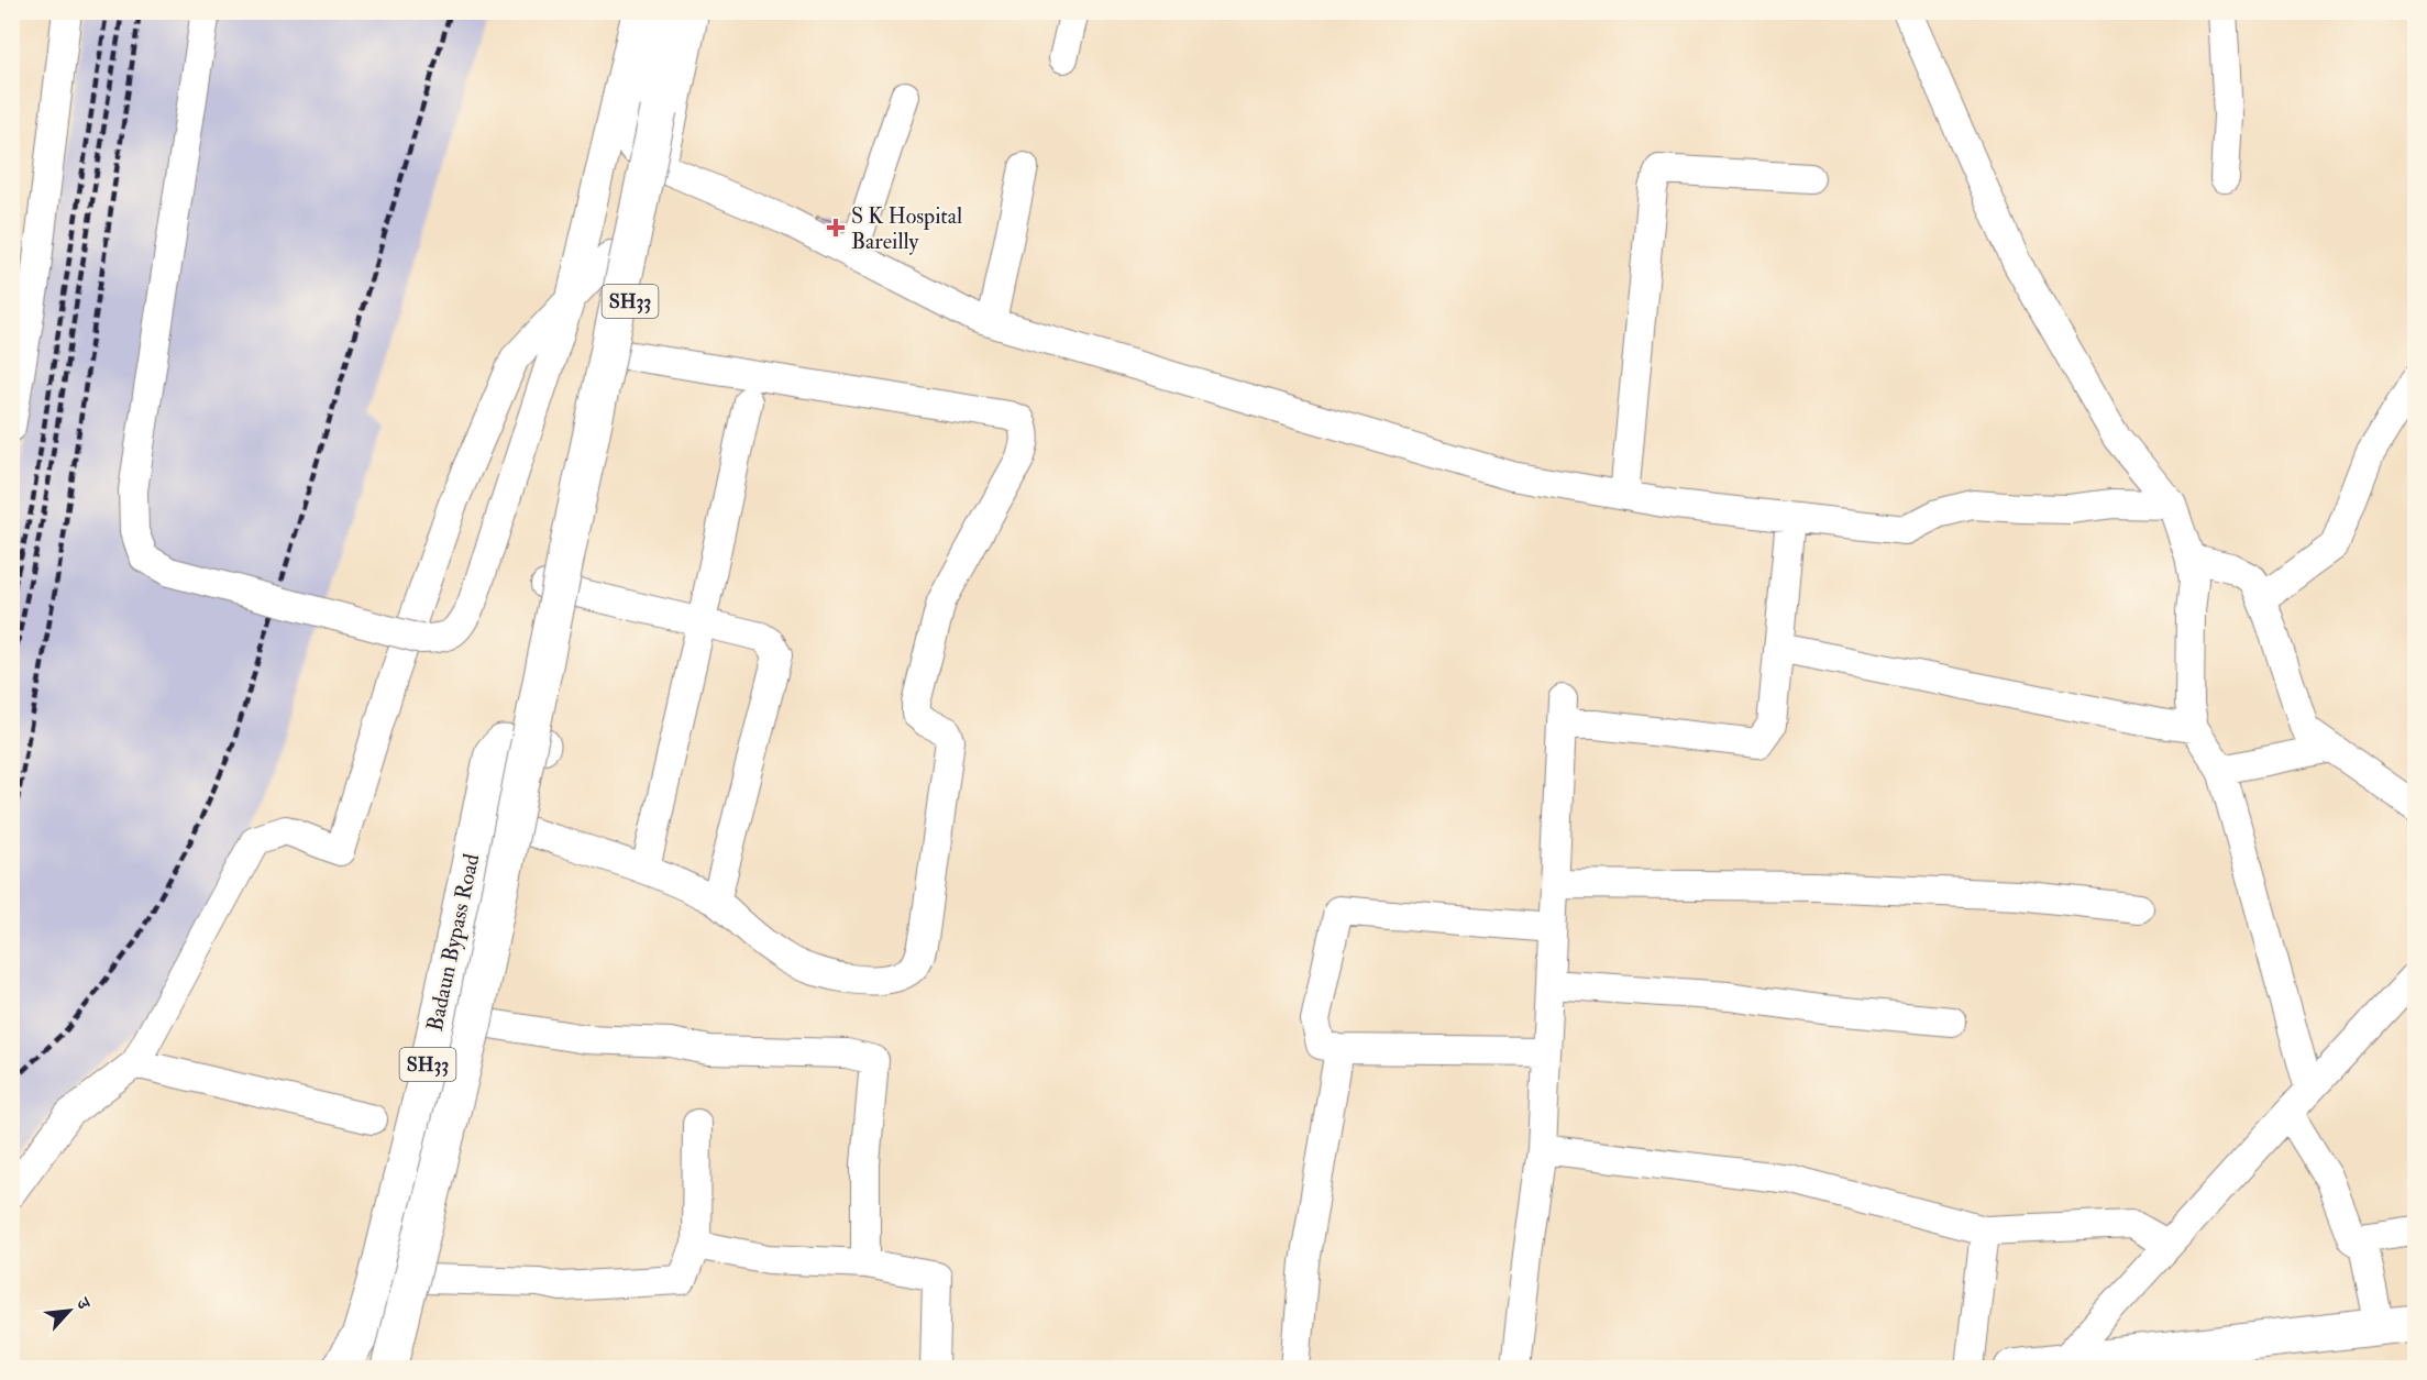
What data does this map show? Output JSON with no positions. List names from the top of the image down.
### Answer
{
  "streets": {
    "main road": ["SH33", "Badaun Bypass Road"]
  },
  "places": {
    "health": ["S K Hospital Bareilly"]
  },
  "north": "top right"
}
